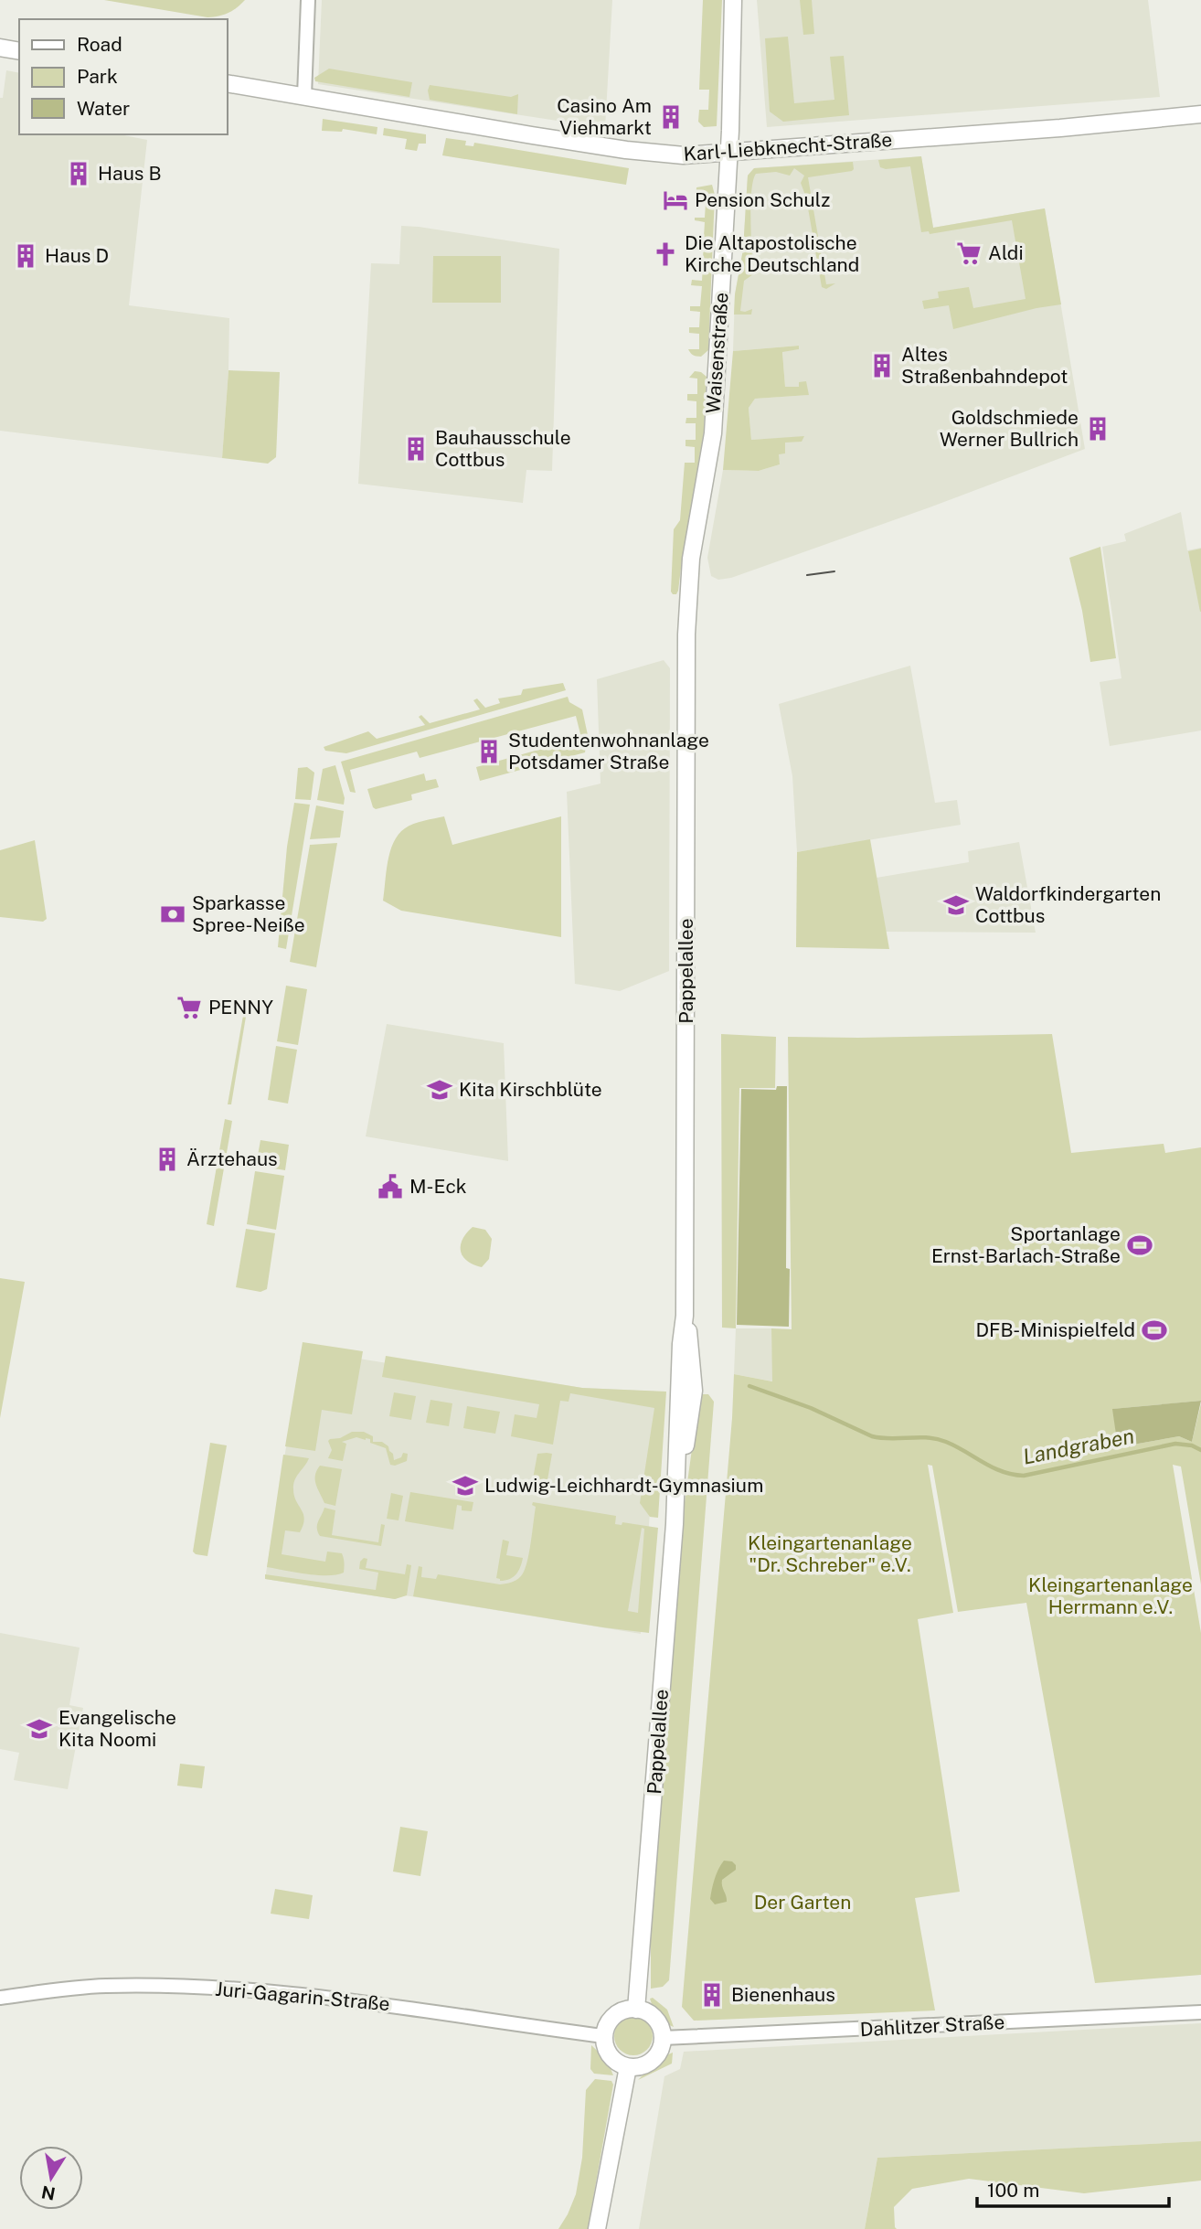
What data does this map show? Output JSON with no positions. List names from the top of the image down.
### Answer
{
  "streets": {
    "main road": ["Karl-Liebknecht-Straße", "Waisenstraße", "Pappelallee"],
    "street": ["Juri-Gagarin-Straße", "Dahlitzer Straße"]
  },
  "crossings": [
    ["Karl-Liebknecht-Straße", "Waisenstraße"],
    ["Waisenstraße", "Pappelallee"],
    ["Pappelallee", "Juri-Gagarin-Straße"],
    ["Pappelallee", "Dahlitzer Straße"],
    ["Juri-Gagarin-Straße", "Dahlitzer Straße"]
  ],
  "water": ["Landgraben"],
  "parks": ["Kleingartenanlage \"Dr. Schreber\" e.V.", "Kleingartenanlage Herrmann e.V.", "Der Garten"],
  "places": {
    "building": [
      "Casino Am Viehmarkt",
      "Haus B",
      "Haus D",
      "Altes Straßenbahndepot",
      "Goldschmiede Werner Bullrich",
      "Bauhausschule Cottbus",
      "Studentenwohnanlage Potsdamer Straße",
      "Ärztehaus",
      "Bienenhaus"
    ],
    "hotel": ["Pension Schulz"],
    "supermarket": ["Aldi", "PENNY"],
    "church": ["Die Altapostolische Kirche Deutschland"],
    "school or university": [
      "Waldorfkindergarten Cottbus",
      "Kita Kirschblüte",
      "Ludwig-Leichhardt-Gymnasium",
      "Evangelische Kita Noomi"
    ],
    "bank": ["Sparkasse Spree-Neiße"],
    "public building": ["M-Eck"],
    "sports": ["Sportanlage Ernst-Barlach-Straße", "DFB-Minispielfeld"]
  },
  "legend": ["Road", "Park", "Water"],
  "scale_bar": "100 m",
  "north": "bottom"
}
